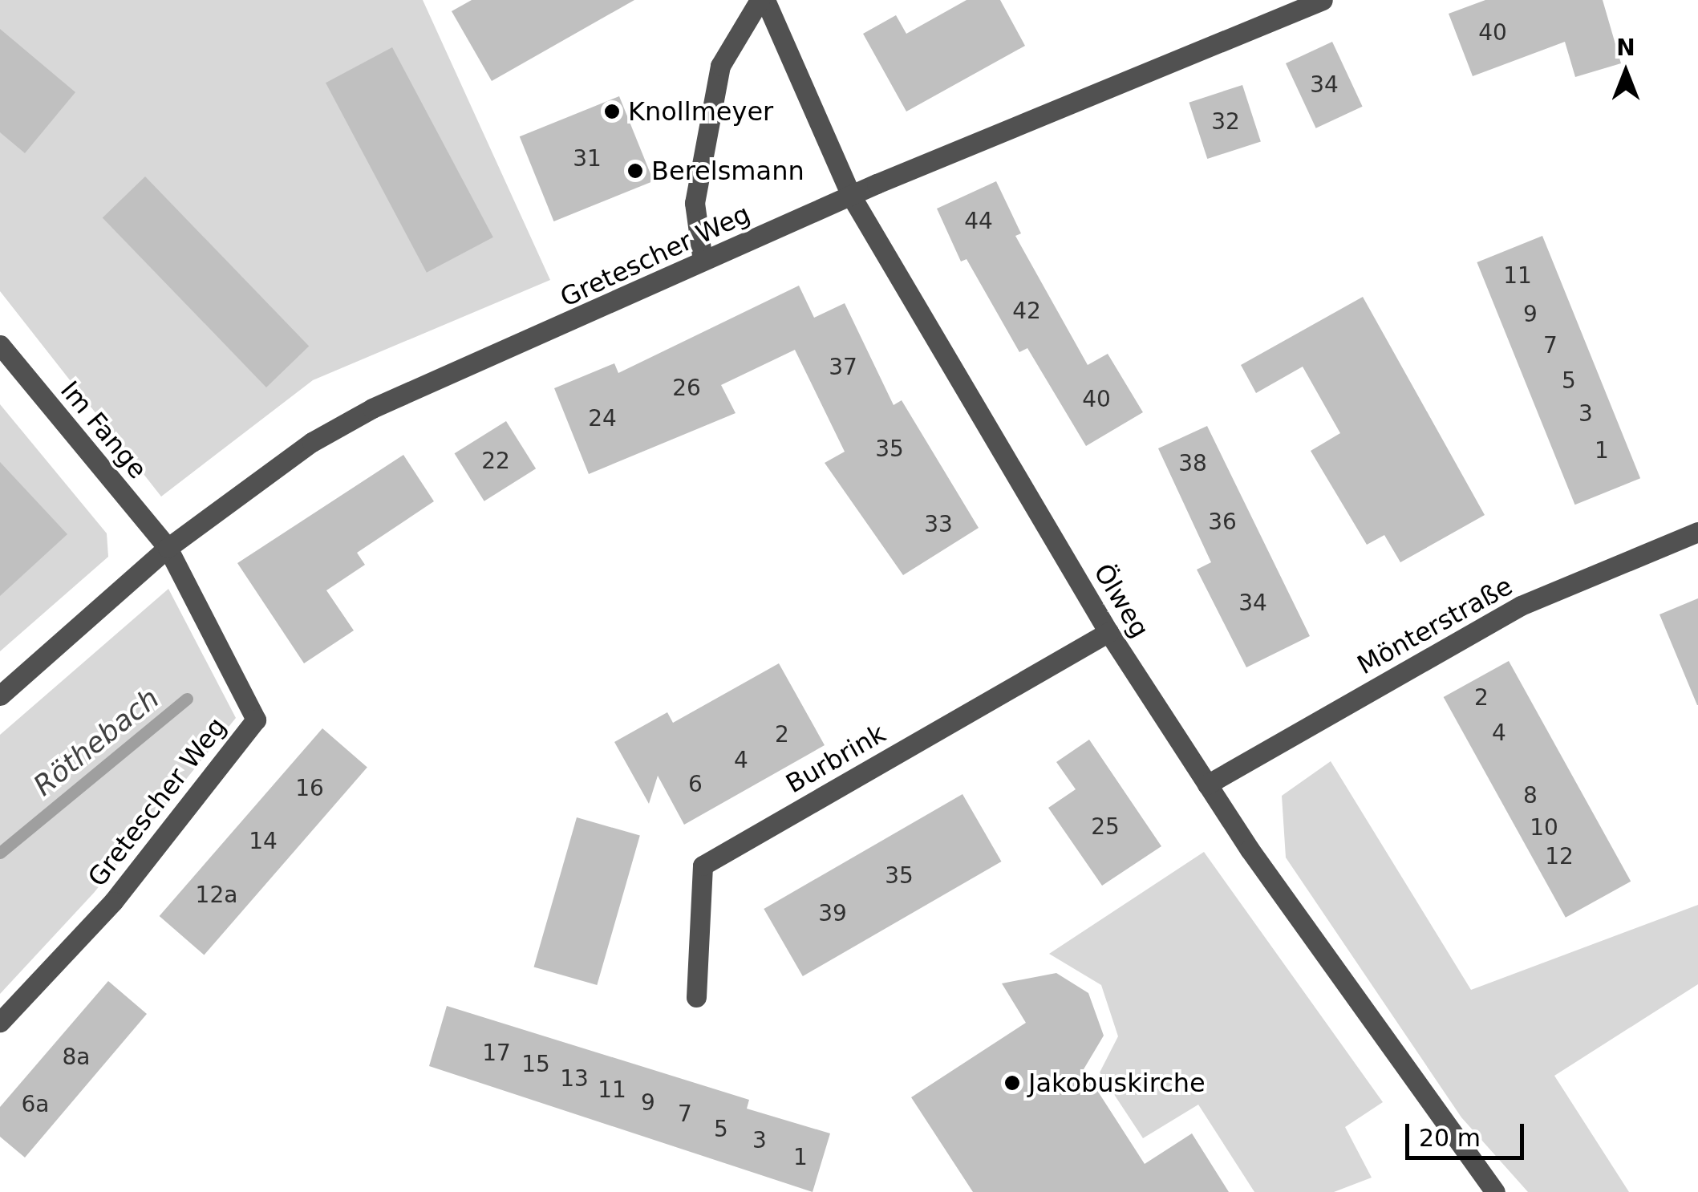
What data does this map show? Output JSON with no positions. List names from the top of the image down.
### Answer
{
  "streets": {
    "street": [
      "Gretescher Weg",
      "Im Fange",
      "Ölweg",
      "Mönterstraße",
      "Burbrink"
    ]
  },
  "crossings": [
    ["Gretescher Weg", "Im Fange"],
    ["Gretescher Weg", "Ölweg"],
    ["Ölweg", "Mönterstraße"],
    ["Ölweg", "Burbrink"]
  ],
  "water": ["Röthebach"],
  "places": ["Knollmeyer", "Berelsmann", "Jakobuskirche"],
  "house_numbers": [
    "40",
    "34",
    "32",
    "31",
    "44",
    "11",
    "42",
    "9",
    "7",
    "37",
    "5",
    "26",
    "40",
    "3",
    "24",
    "35",
    "1",
    "22",
    "38",
    "36",
    "33",
    "34",
    "2",
    "4",
    "2",
    "4",
    "6",
    "16",
    "8",
    "25",
    "10",
    "14",
    "12",
    "35",
    "12a",
    "39",
    "17",
    "8a",
    "15",
    "13",
    "11",
    "9",
    "6a",
    "7",
    "5",
    "3",
    "1"
  ],
  "scale_bar": "20 m",
  "north": "top"
}
